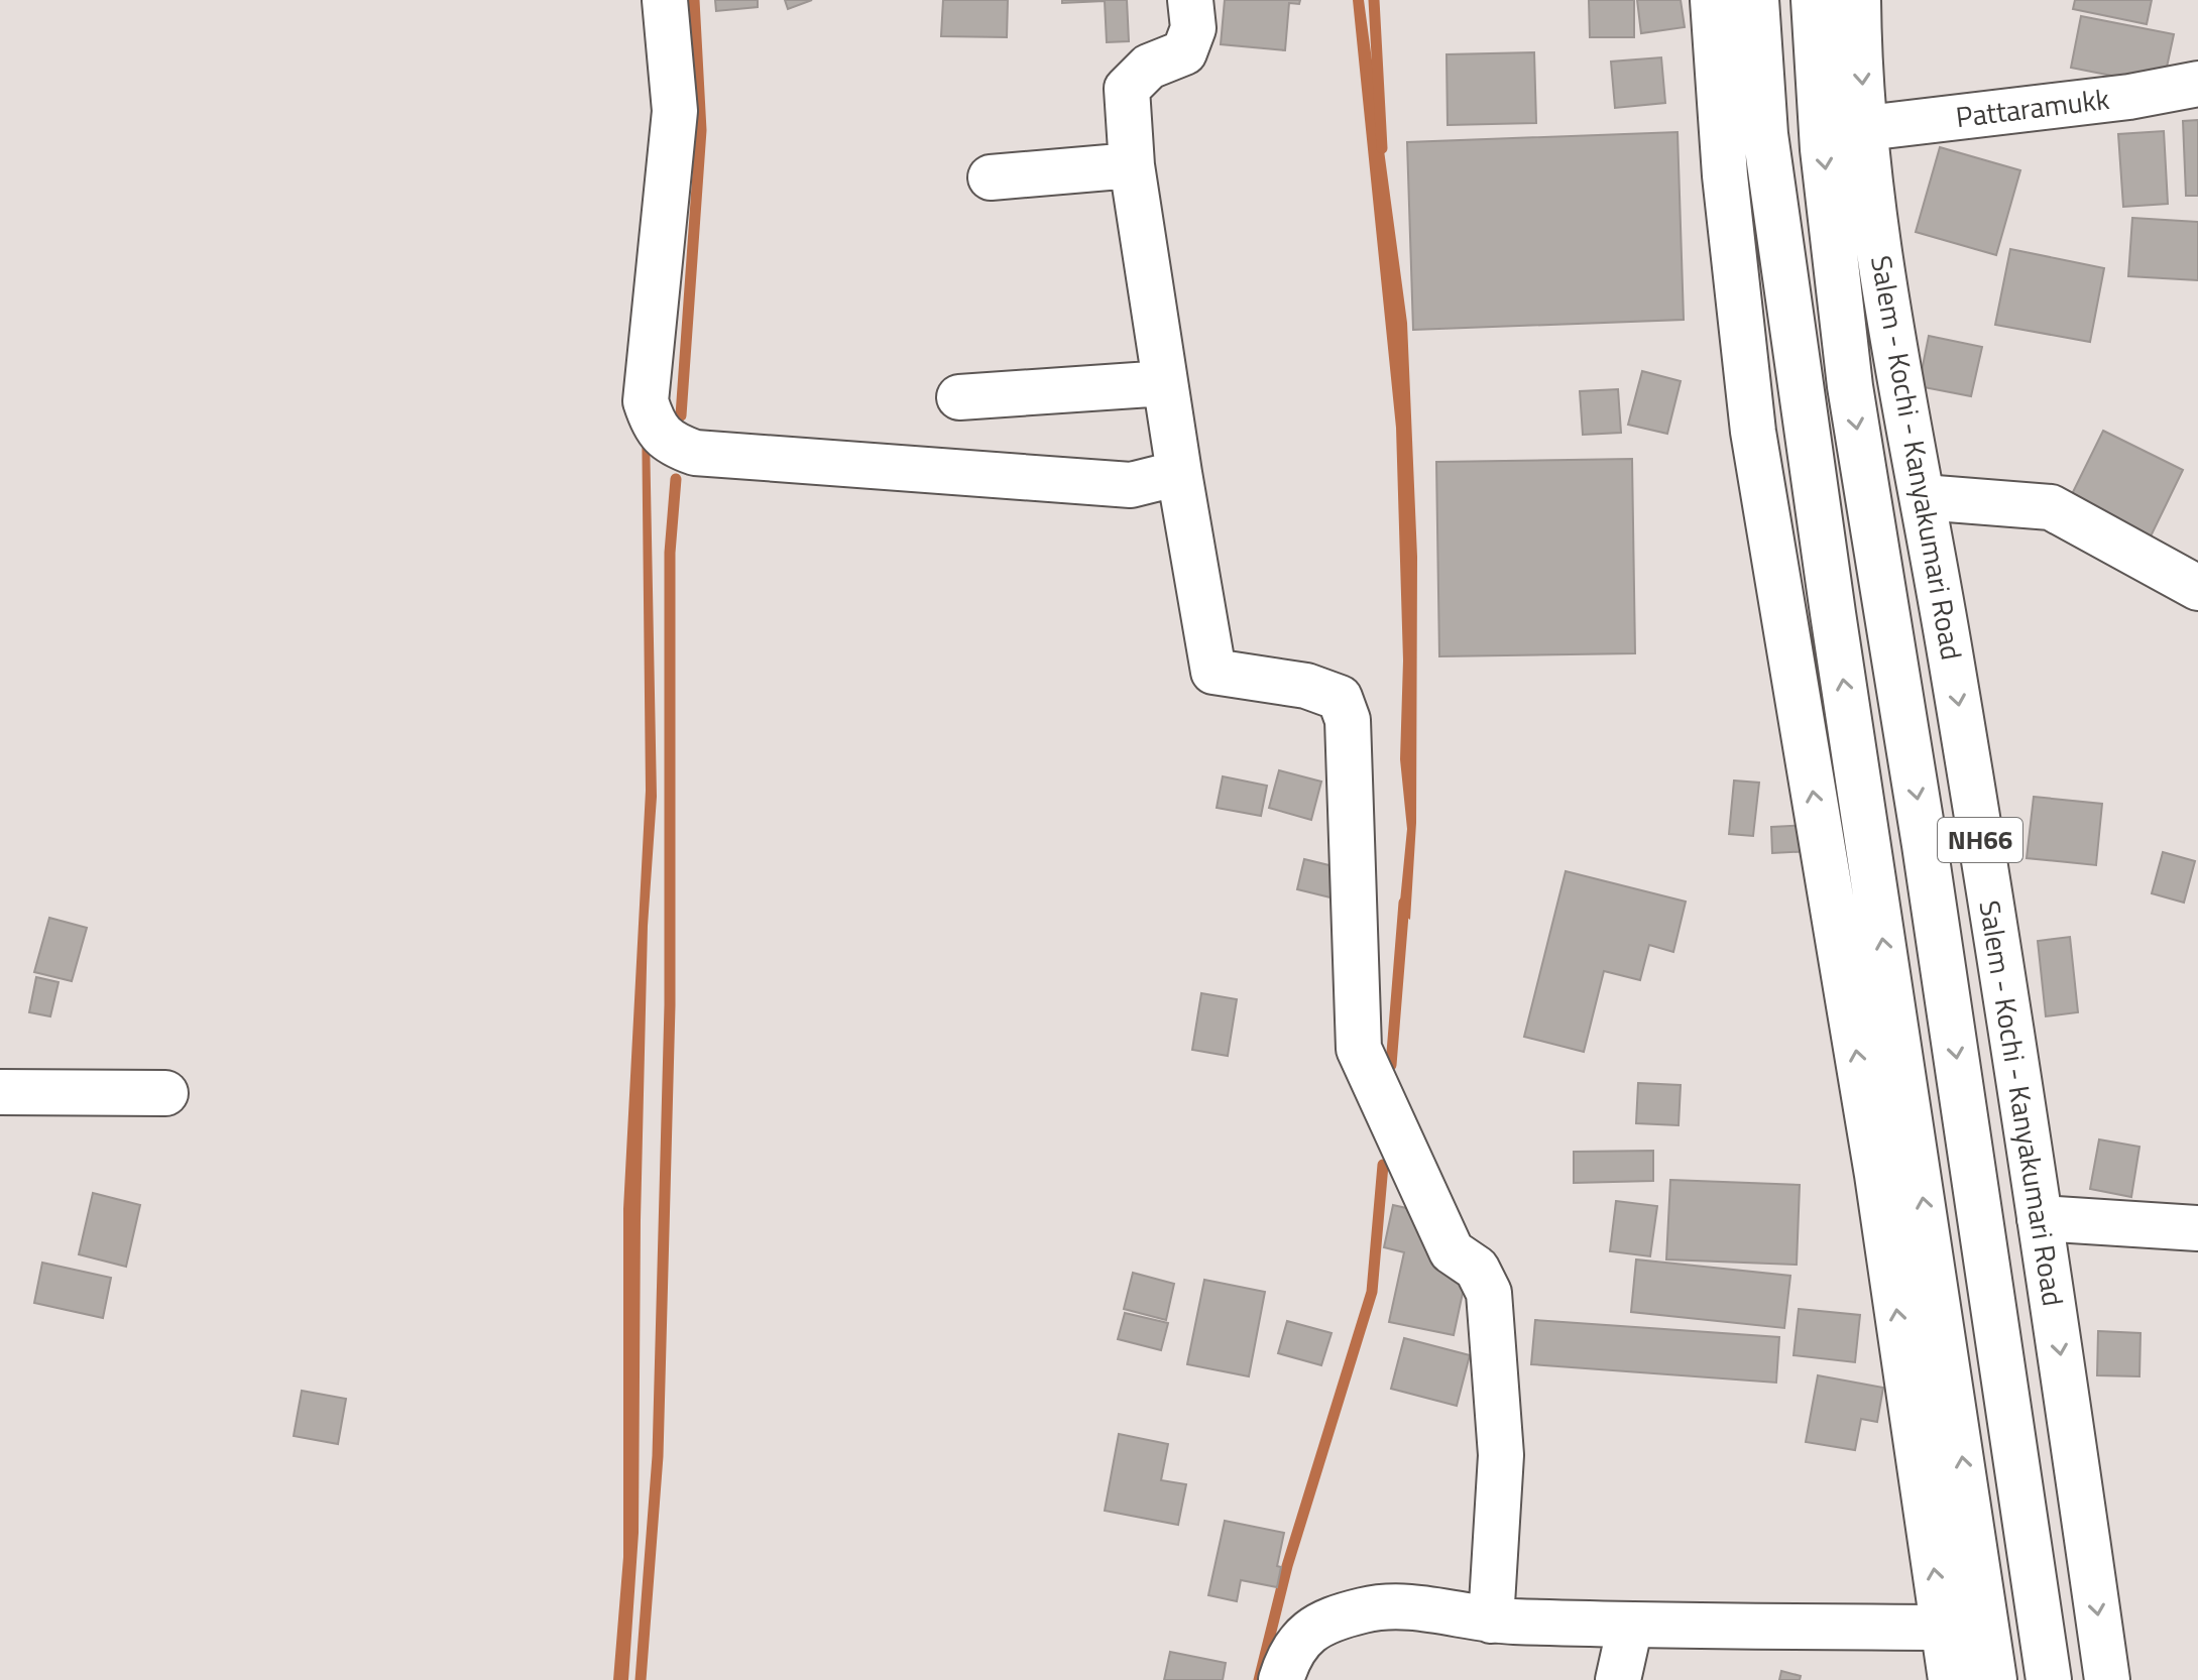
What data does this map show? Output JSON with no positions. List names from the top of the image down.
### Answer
{
  "streets": {
    "main road": ["Pattaramukk", "Salem - Kochi - Kanyakumari Road", "NH66"]
  },
  "crossings": [
    ["Pattaramukk", "Salem - Kochi - Kanyakumari Road"]
  ]
}
